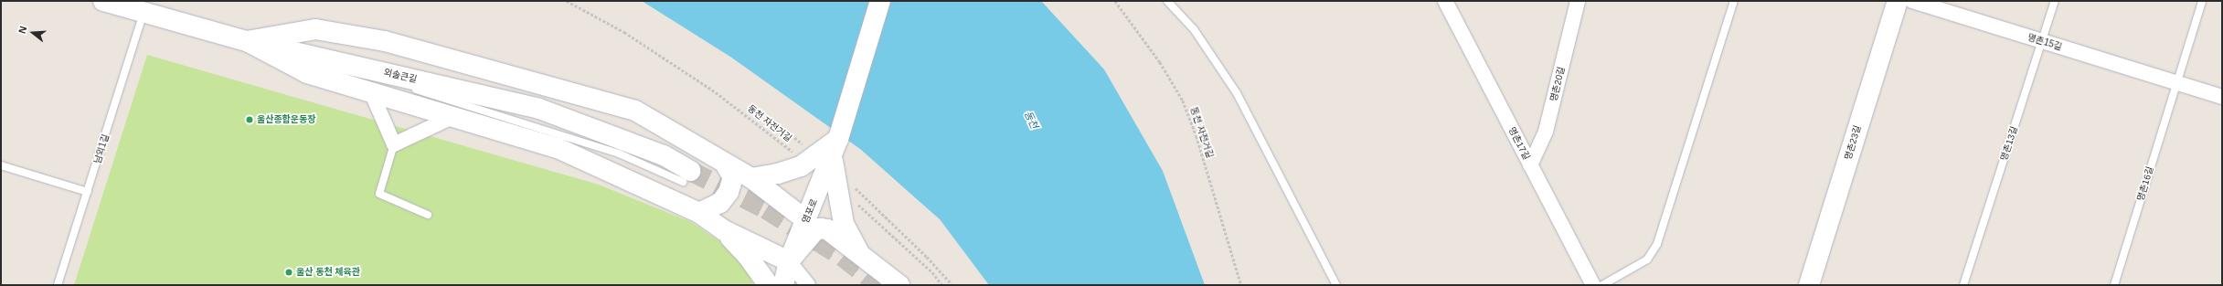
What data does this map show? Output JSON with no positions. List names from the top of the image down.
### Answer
{
  "streets": {
    "main road": ["외솔큰길", "명촌23길", "염포로"],
    "street": ["명촌15길", "명촌20길", "명촌17길"],
    "lane": ["명촌13길", "남외1길", "명촌16길"],
    "path": ["동천 자전거길"]
  },
  "crossings": [
    ["명촌15길", "명촌13길"],
    ["명촌15길", "명촌16길"],
    ["외솔큰길", "남외1길"],
    ["명촌20길", "명촌17길"],
    ["동천 자전거길", "염포로"]
  ],
  "water": ["동천"],
  "places": ["울산종합운동장", "울산 동천 체육관"],
  "north": "left"
}
